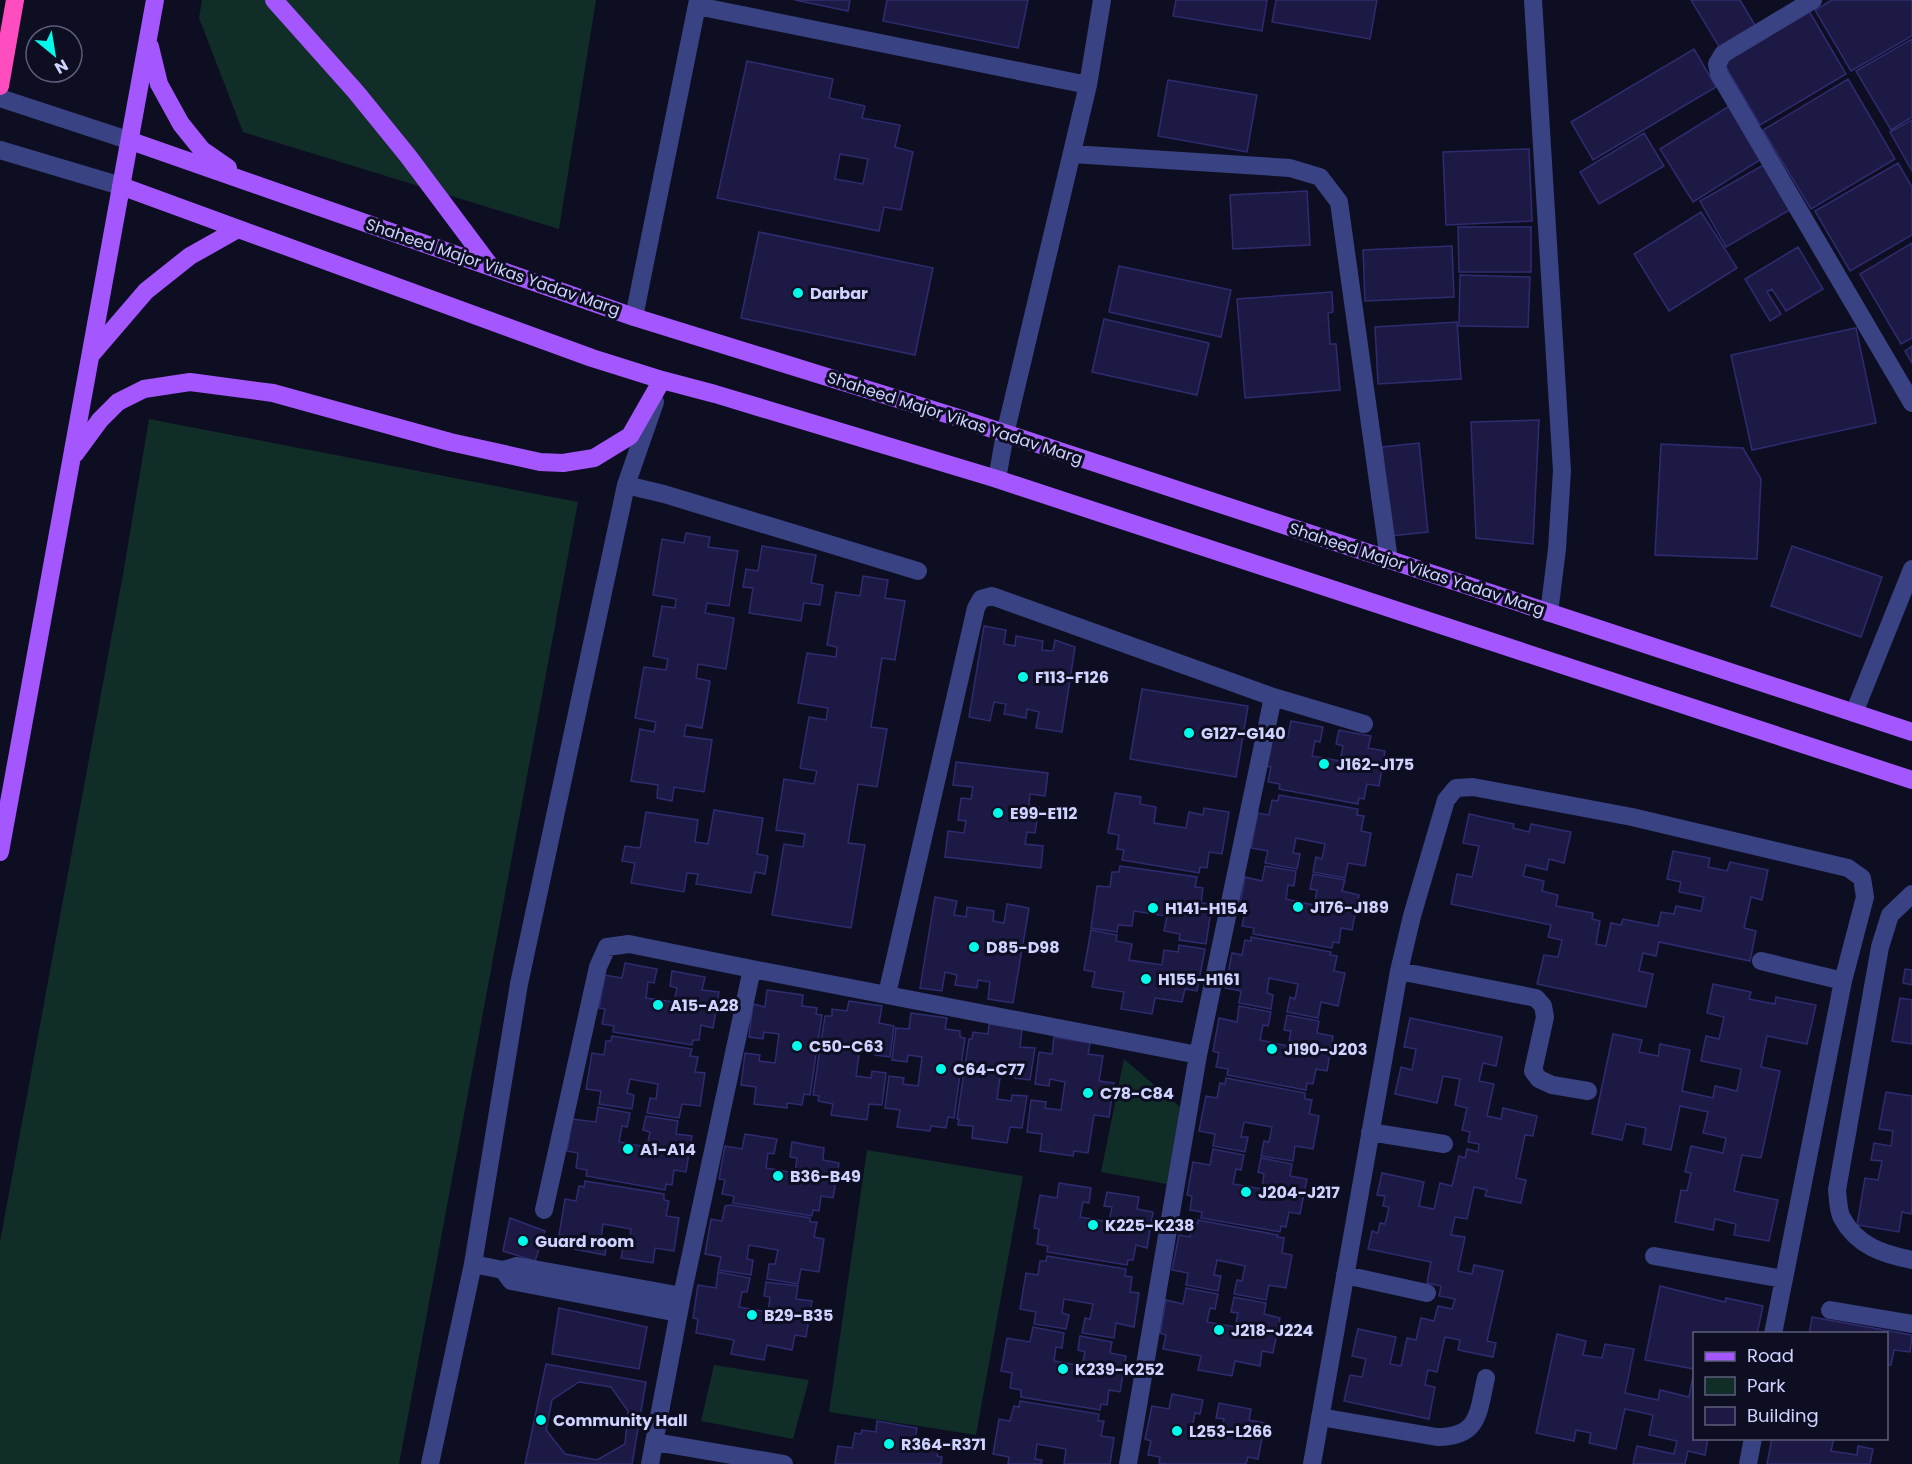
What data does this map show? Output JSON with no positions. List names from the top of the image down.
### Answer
{
  "streets": {
    "main road": ["Shaheed Major Vikas Yadav Marg"]
  },
  "places": [
    "Darbar",
    "F113-F126",
    "G127-G140",
    "J162-J175",
    "E99-E112",
    "J176-J189",
    "H141-H154",
    "D85-D98",
    "H155-H161",
    "A15-A28",
    "C50-C63",
    "J190-J203",
    "C64-C77",
    "C78-C84",
    "A1-A14",
    "B36-B49",
    "J204-J217",
    "K225-K238",
    "Guard room",
    "B29-B35",
    "J218-J224",
    "K239-K252",
    "Community Hall",
    "L253-L266",
    "R364-R371"
  ],
  "legend": ["Road", "Park", "Building"],
  "north": "bottom right"
}
